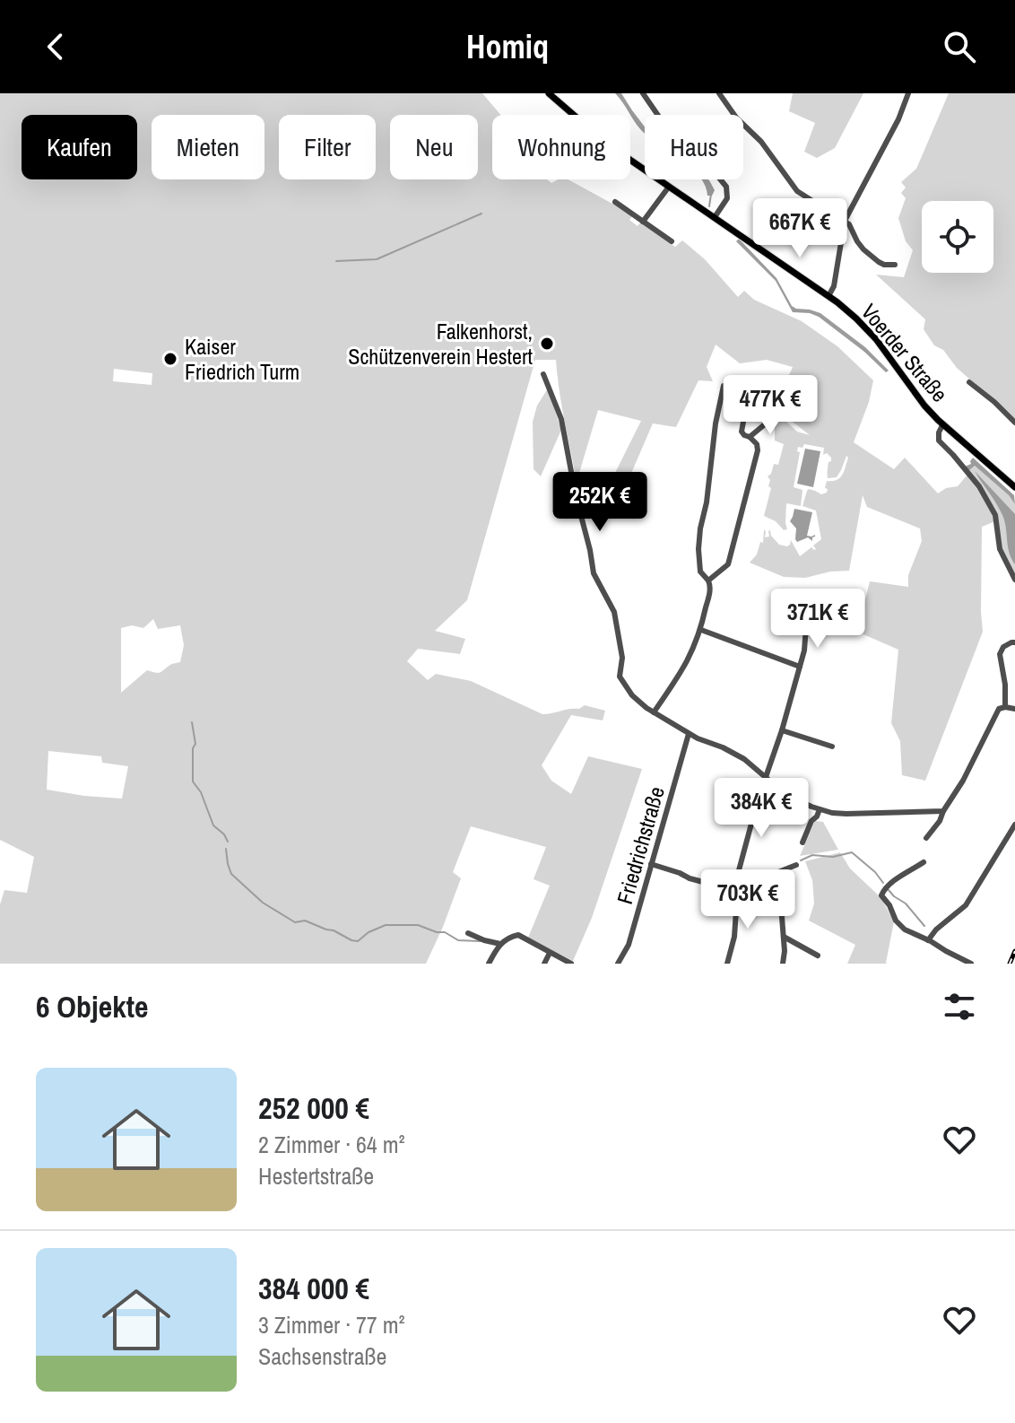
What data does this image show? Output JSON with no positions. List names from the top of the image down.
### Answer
{
  "streets": {
    "main road": ["Voerder Straße"],
    "street": ["Friedrichstraße"]
  },
  "places": ["Falkenhorst, Schützenverein Hestert", "Kaiser Friedrich Turm"],
  "page": {
    "header": "Homiq",
    "chip": [
      "Kaufen",
      "Mieten",
      "Filter",
      "Neu",
      "Wohnung",
      "Haus"
    ],
    "price": [
      "667K €",
      "477K €",
      "252K €",
      "371K €",
      "384K €",
      "703K €"
    ],
    "heading": "6 Objekte",
    "list": [
      {
        "name": "252 000 €",
        "note": "2 Zimmer · 64 m² · Hestertstraße"
      },
      {
        "name": "384 000 €",
        "note": "3 Zimmer · 77 m² · Sachsenstraße"
      }
    ]
  }
}
